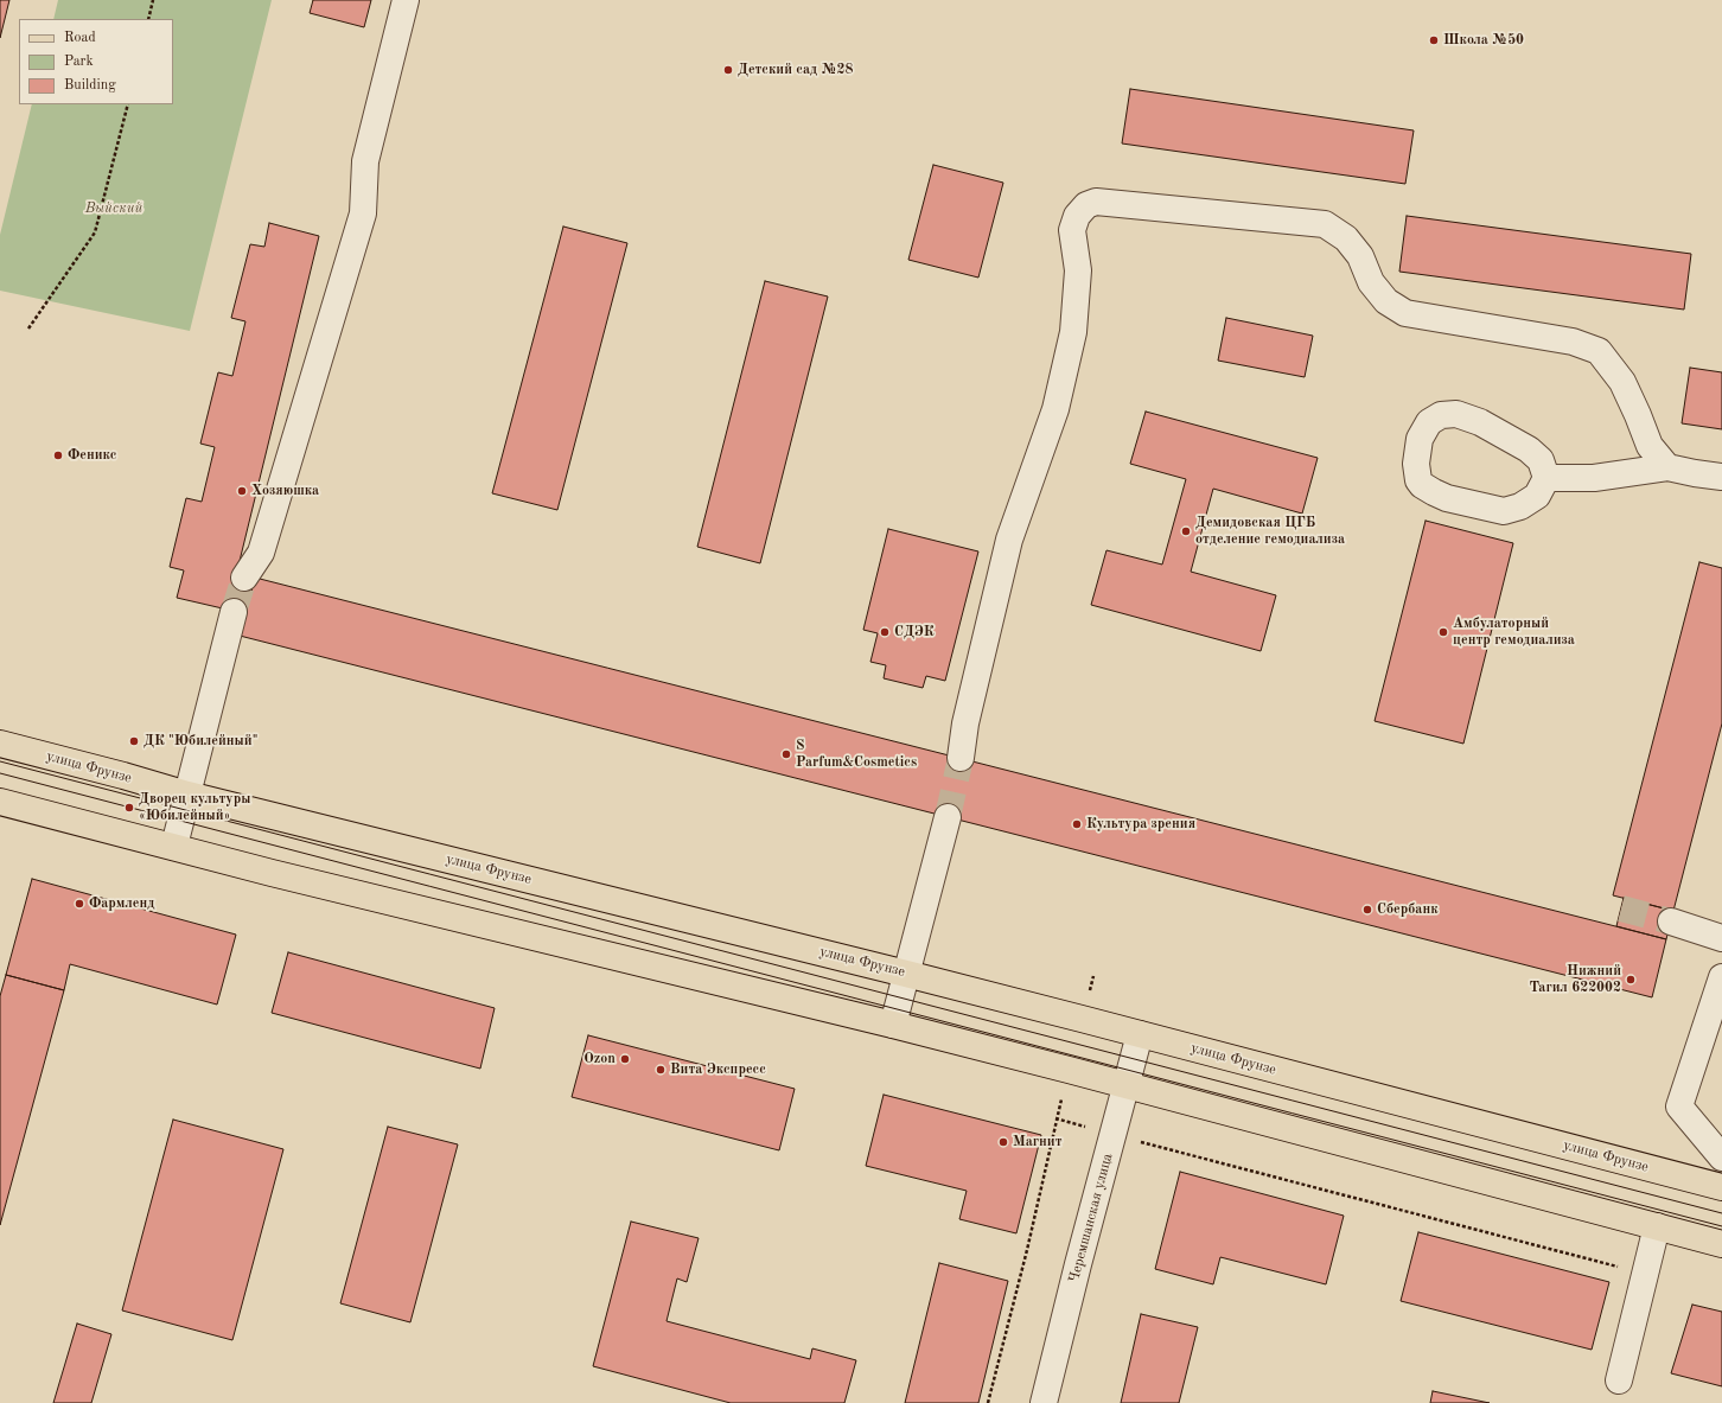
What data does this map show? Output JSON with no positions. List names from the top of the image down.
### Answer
{
  "streets": {
    "main road": ["улица Фрунзе"],
    "street": ["Черемшанская улица"]
  },
  "crossings": [
    ["улица Фрунзе", "Черемшанская улица"]
  ],
  "parks": ["Выйский"],
  "places": [
    "Школа №50",
    "Детский сад №28",
    "Феникс",
    "Хозяюшка",
    "Демидовская ЦГБ отделение гемодиализа",
    "СДЭК",
    "Амбулаторный центр гемодиализа",
    "ДК \"Юбилейный\"",
    "S Parfum&Cosmetics",
    "Дворец культуры «Юбилейный»",
    "Культура зрения",
    "Фармленд",
    "Сбербанк",
    "Нижний Тагил 622002",
    "Ozon",
    "Вита Экспресс",
    "Магнит"
  ],
  "legend": ["Road", "Park", "Building"]
}
